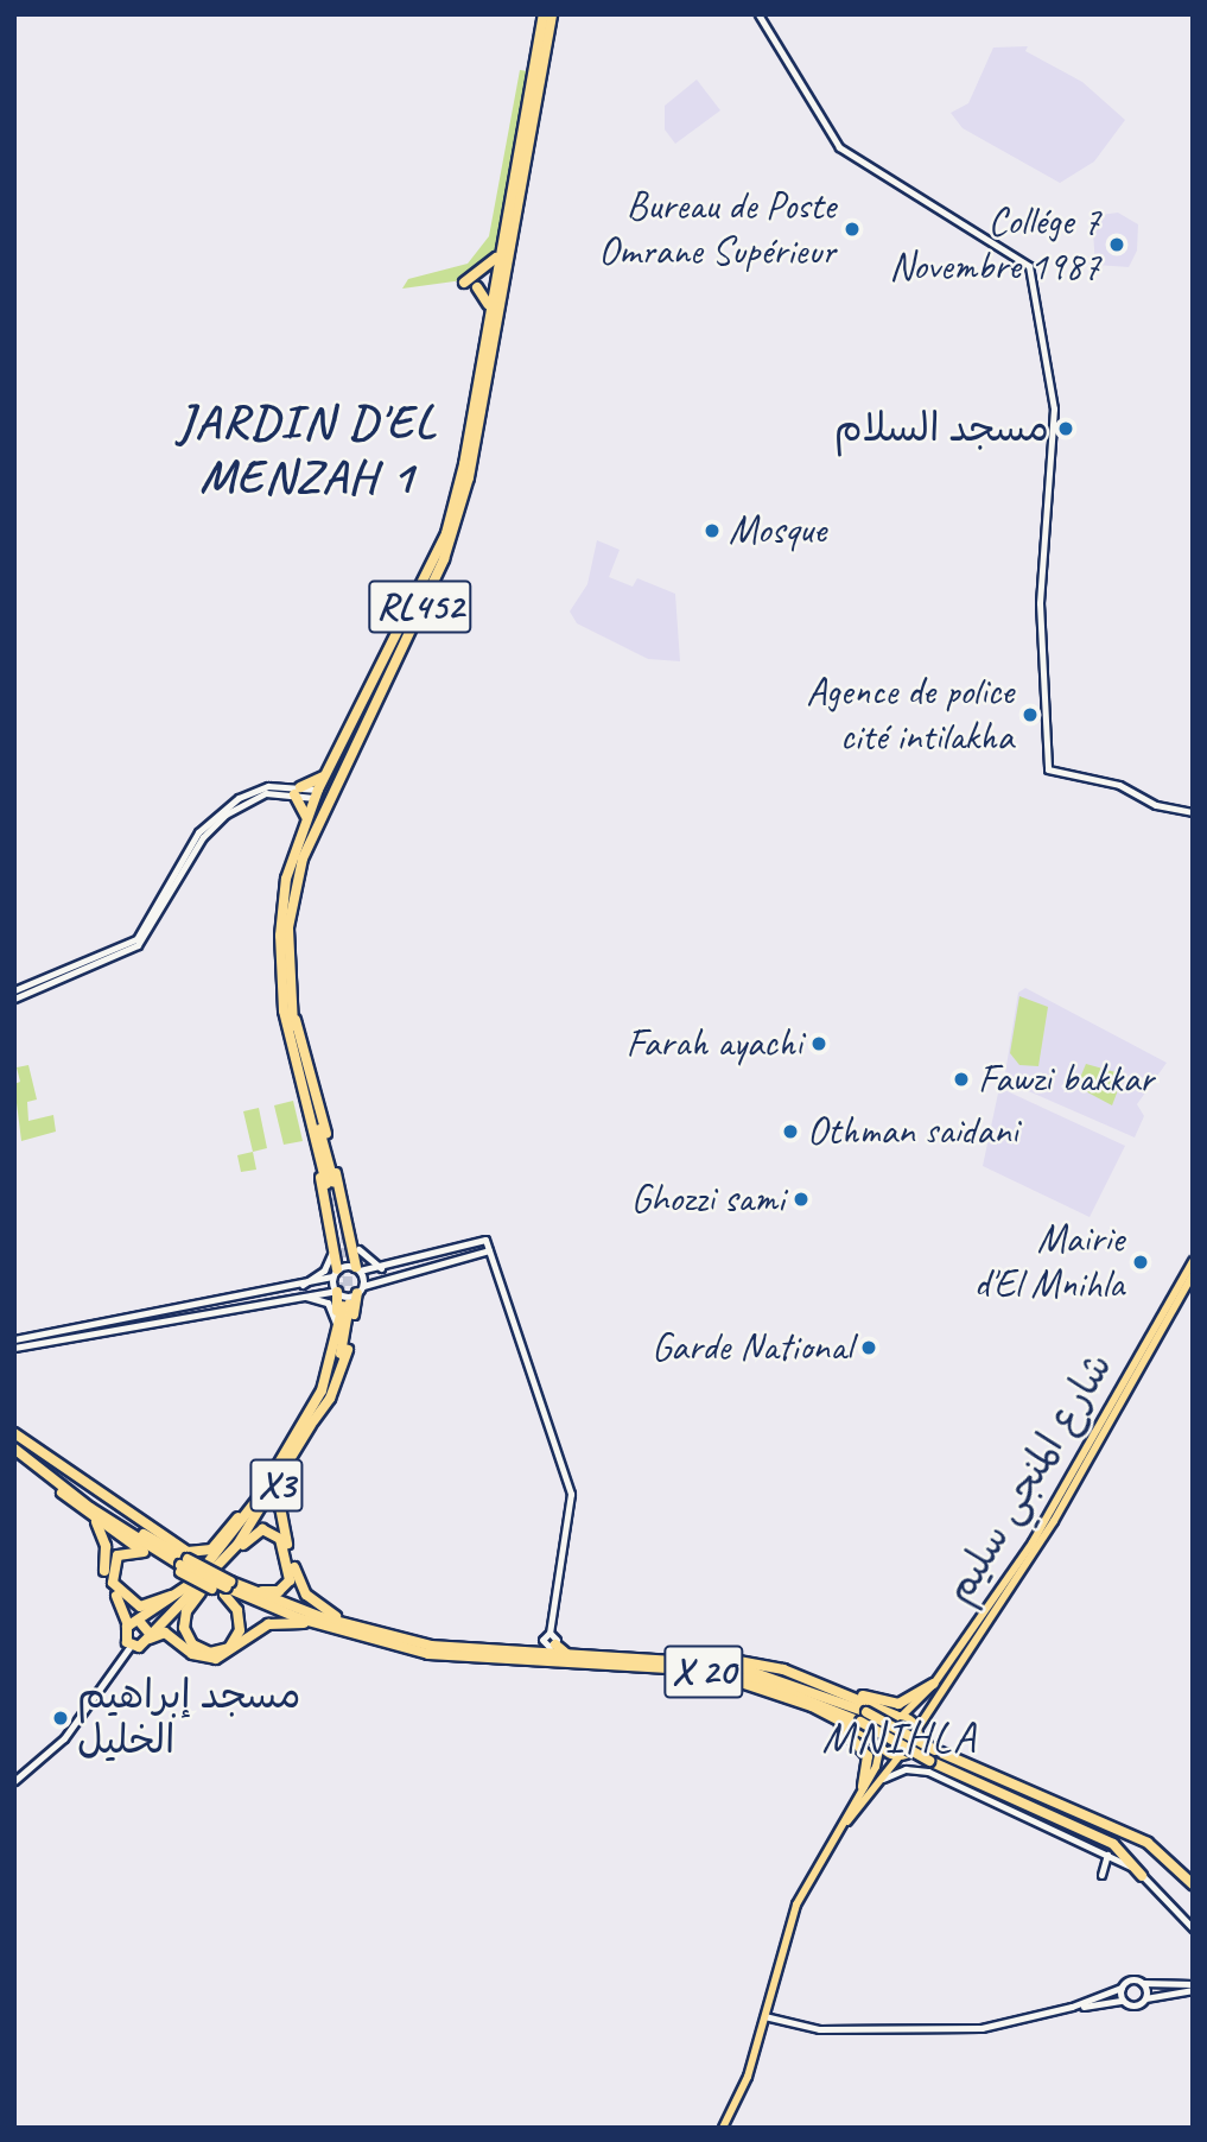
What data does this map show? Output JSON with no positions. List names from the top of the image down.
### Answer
{
  "streets": {
    "highway": ["RL452", "X3", "X 20"],
    "main road": ["شارع المنجي سليم"]
  },
  "crossings": [
    ["شارع المنجي سليم", "X 20"]
  ],
  "districts": ["JARDIN D'EL MENZAH 1", "MNIHLA"],
  "places": [
    "Bureau de Poste Omrane Supérieur",
    "Collége 7 Novembre 1987",
    "مسجد السلام",
    "Mosque",
    "Agence de police cité intilakha",
    "Farah ayachi",
    "Fawzi bakkar",
    "Othman saidani",
    "Ghozzi sami",
    "Mairie d'El Mnihla",
    "Garde National",
    "مسجد إبراهيم الخليل"
  ]
}
